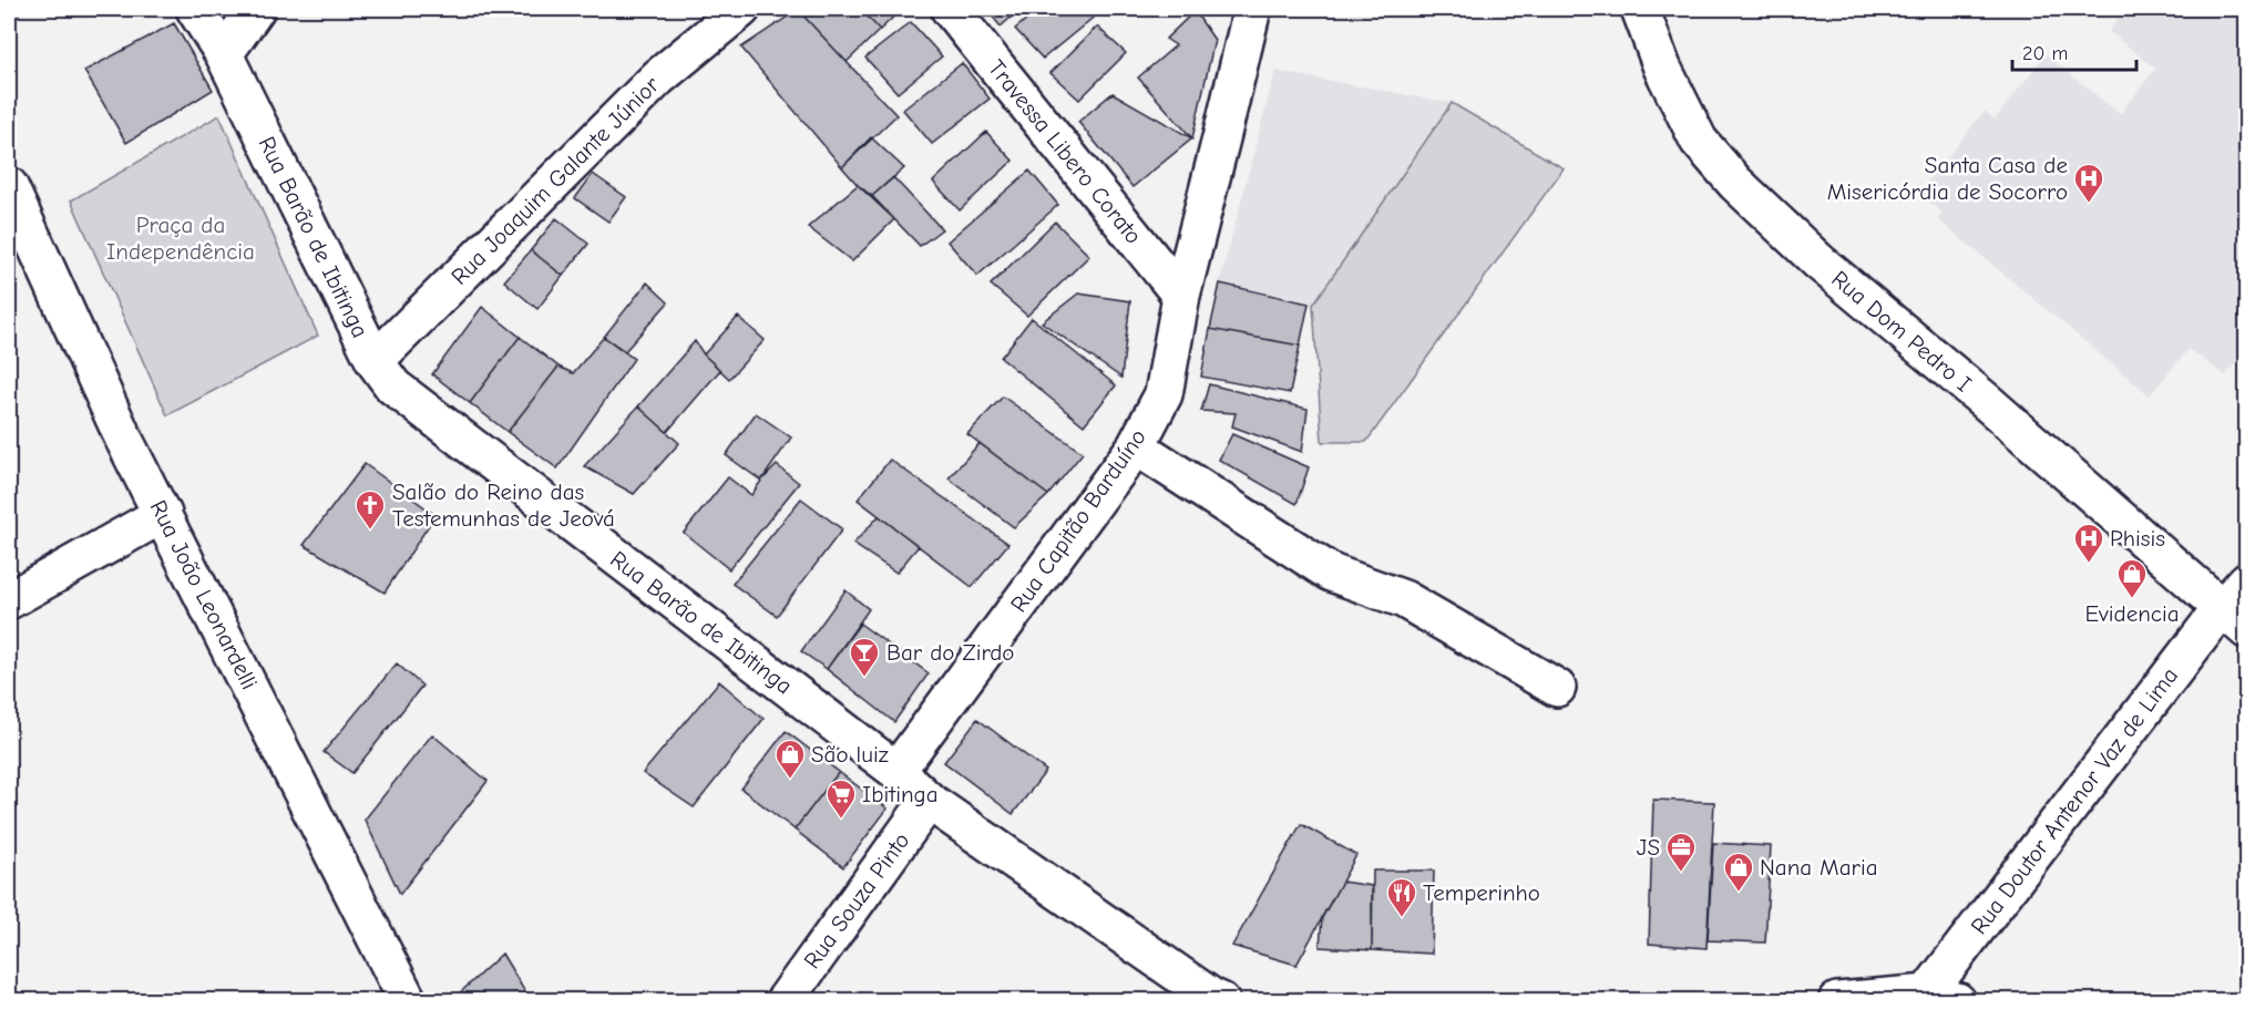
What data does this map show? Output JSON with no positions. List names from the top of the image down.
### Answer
{
  "streets": {
    "street": [
      "Travessa Libero Corato",
      "Rua Joaquim Galante Júnior",
      "Rua Barão de Ibitinga",
      "Rua Dom Pedro I",
      "Rua Capitão Barduíno",
      "Rua João Leonardelli",
      "Rua Doutor Antenor Vaz de Lima",
      "Rua Souza Pinto"
    ]
  },
  "crossings": [
    ["Travessa Libero Corato", "Rua Capitão Barduíno"],
    ["Rua Joaquim Galante Júnior", "Rua Barão de Ibitinga"],
    ["Rua Barão de Ibitinga", "Rua Capitão Barduíno"],
    ["Rua Barão de Ibitinga", "Rua Souza Pinto"],
    ["Rua Dom Pedro I", "Rua Doutor Antenor Vaz de Lima"]
  ],
  "parks": ["Praça da Independência"],
  "places": {
    "hospital": ["Santa Casa de Misericórdia de Socorro", "Phisis"],
    "church": ["Salão do Reino das Testemunhas de Jeová"],
    "shop": ["Evidencia", "São luiz", "Nana Maria"],
    "bar": ["Bar do Zirdo"],
    "supermarket": ["Ibitinga"],
    "office": ["JS"],
    "restaurant": ["Temperinho"]
  },
  "scale_bar": "20 m"
}
